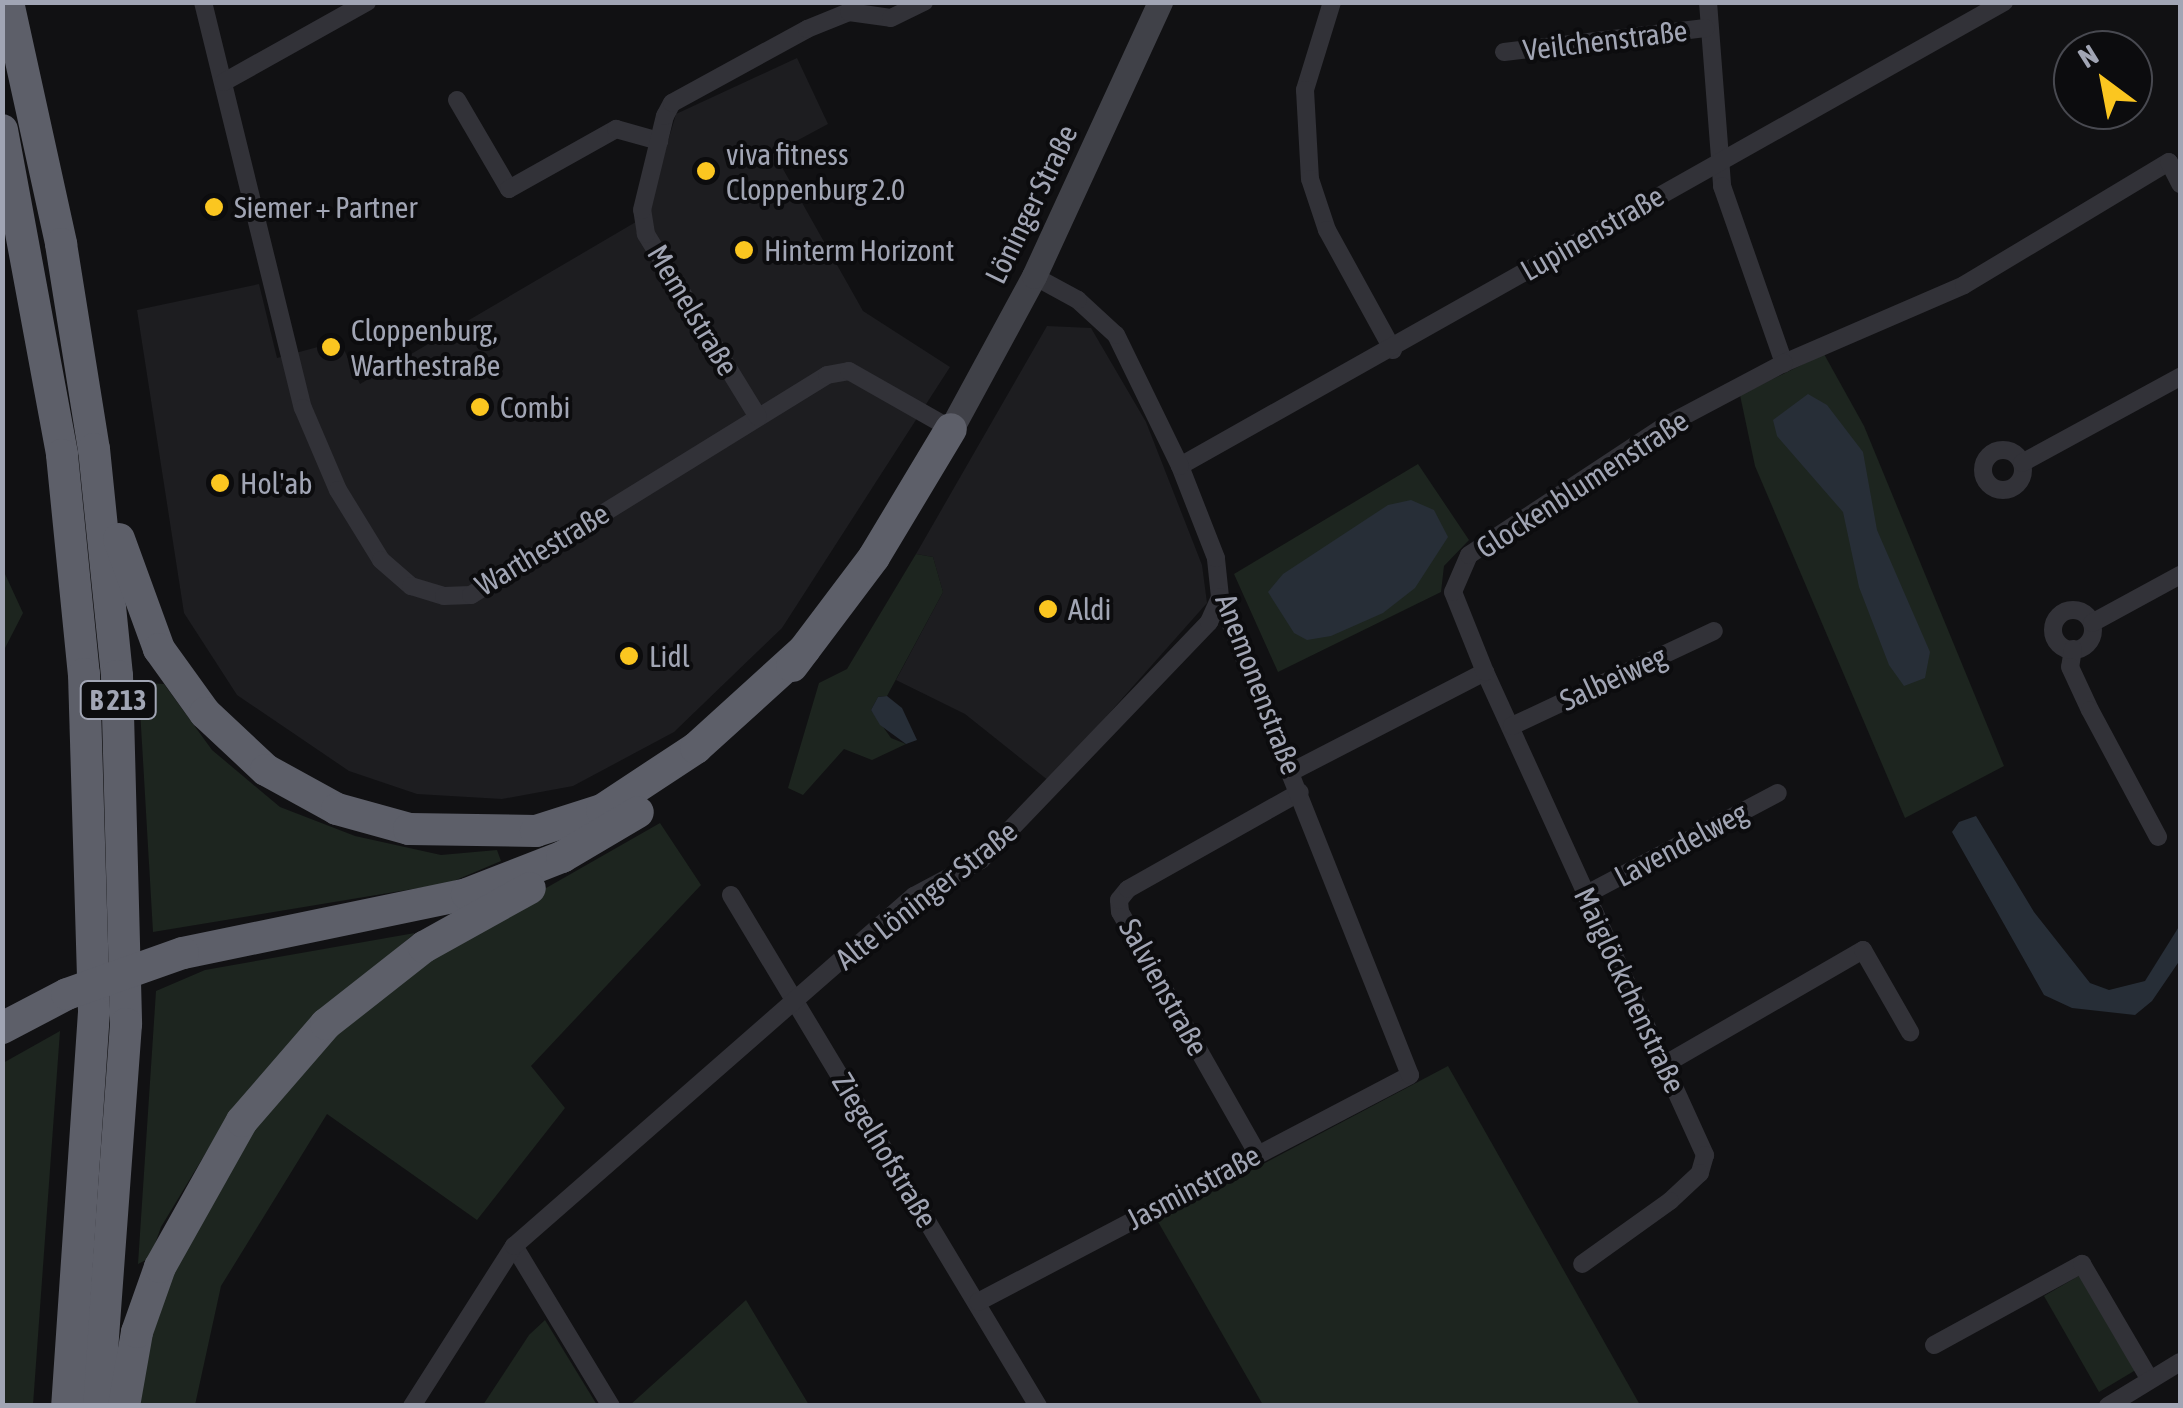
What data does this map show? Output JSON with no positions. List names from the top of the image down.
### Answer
{
  "streets": {
    "highway": ["B 213"],
    "street": [
      "Veilchenstraße",
      "Löninger Straße",
      "Lupinenstraße",
      "Memelstraße",
      "Glockenblumenstraße",
      "Warthestraße",
      "Salbeiweg",
      "Anemonenstraße",
      "Lavendelweg",
      "Alte Löninger Straße",
      "Salvienstraße",
      "Maiglöckchenstraße",
      "Ziegelhofstraße",
      "Jasminstraße"
    ]
  },
  "crossings": [
    ["Löninger Straße", "Warthestraße"],
    ["Löninger Straße", "Anemonenstraße"],
    ["Lupinenstraße", "Anemonenstraße"],
    ["Memelstraße", "Warthestraße"],
    ["Glockenblumenstraße", "Maiglöckchenstraße"],
    ["Salbeiweg", "Maiglöckchenstraße"],
    ["Anemonenstraße", "Alte Löninger Straße"],
    ["Anemonenstraße", "Salvienstraße"],
    ["Anemonenstraße", "Jasminstraße"],
    ["Lavendelweg", "Maiglöckchenstraße"],
    ["Alte Löninger Straße", "Ziegelhofstraße"],
    ["Salvienstraße", "Jasminstraße"],
    ["Ziegelhofstraße", "Jasminstraße"]
  ],
  "places": [
    "viva fitness Cloppenburg 2.0",
    "Siemer + Partner",
    "Hinterm Horizont",
    "Cloppenburg, Warthestraße",
    "Combi",
    "Hol'ab",
    "Aldi",
    "Lidl"
  ],
  "north": "top left"
}
